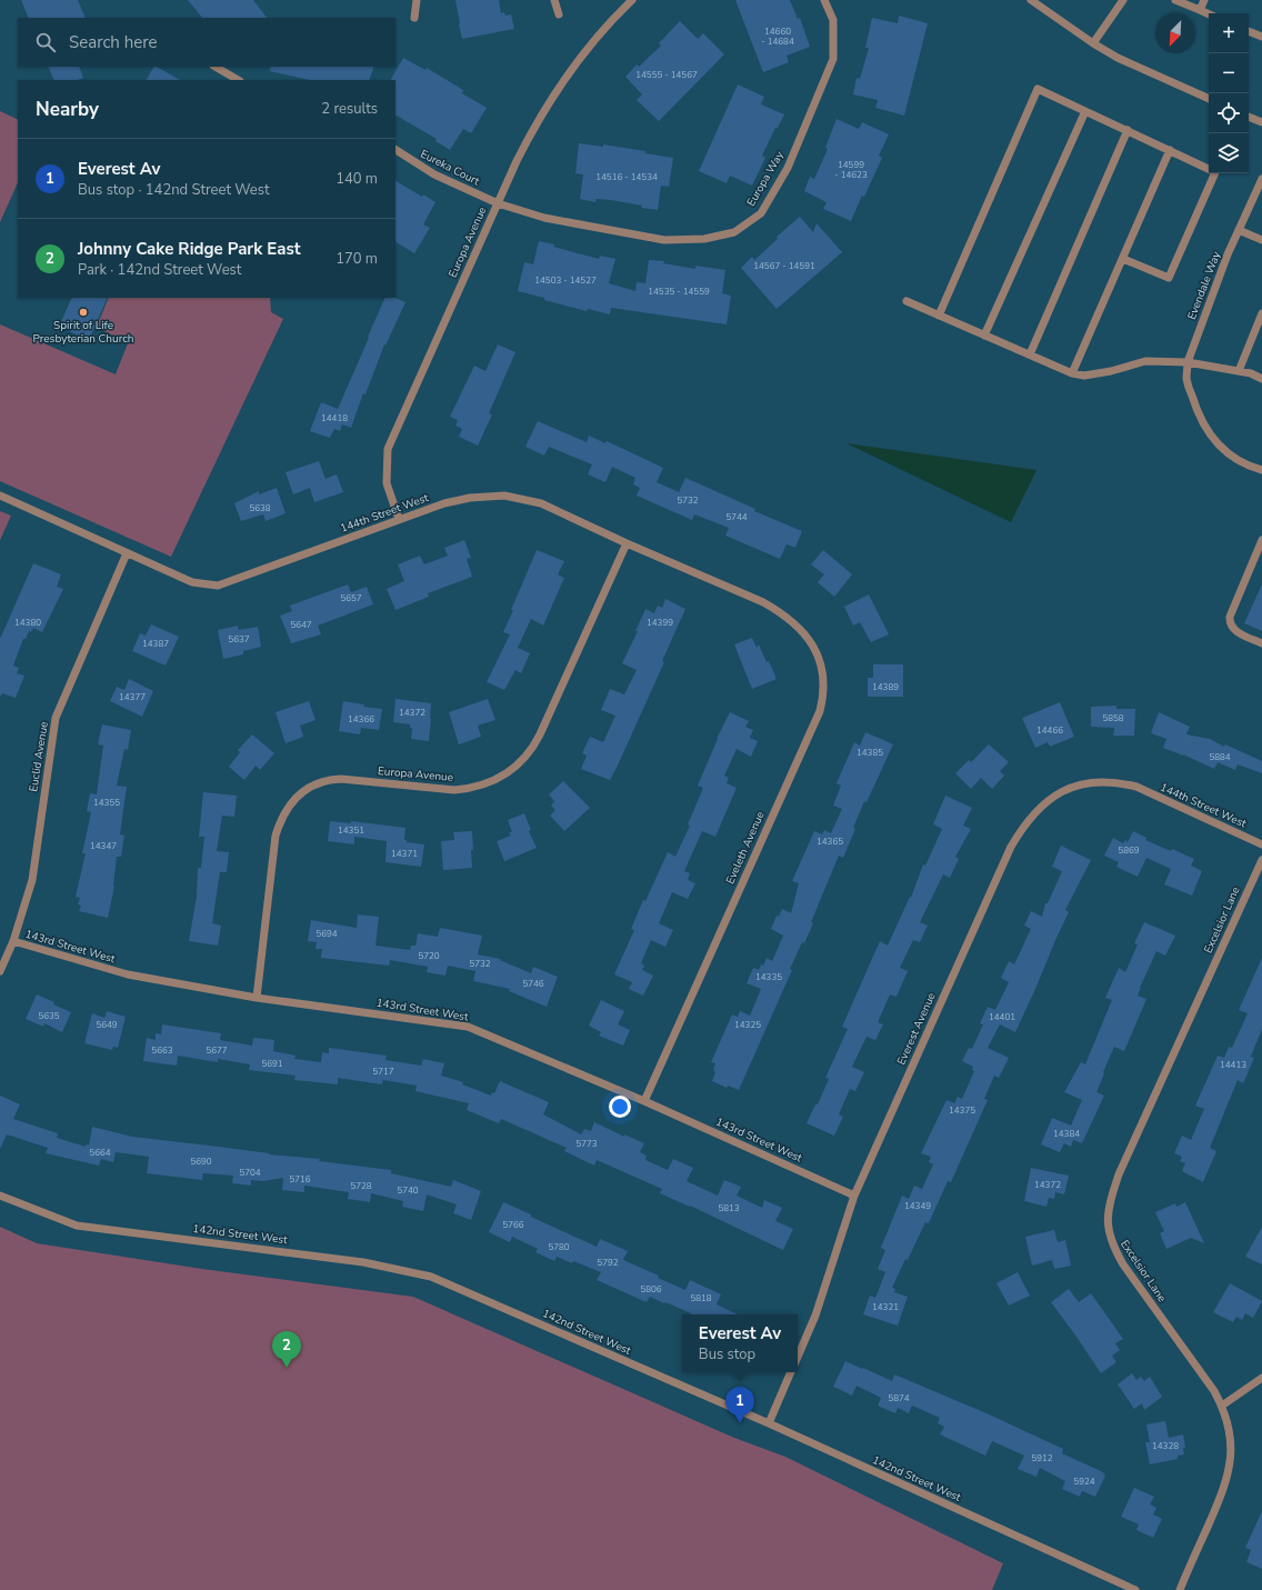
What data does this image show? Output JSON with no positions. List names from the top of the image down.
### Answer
{
  "streets": {
    "street": [
      "Eureka Court",
      "Europa Way",
      "Europa Avenue",
      "Evendale Way",
      "144th Street West",
      "Euclid Avenue",
      "Eveleth Avenue",
      "Excelsior Lane",
      "143rd Street West",
      "Everest Avenue",
      "142nd Street West"
    ]
  },
  "crossings": [
    ["Eureka Court", "Europa Way"],
    ["Eureka Court", "Europa Avenue"],
    ["Europa Way", "Europa Avenue"],
    ["Europa Avenue", "144th Street West"],
    ["Europa Avenue", "143rd Street West"],
    ["144th Street West", "Euclid Avenue"],
    ["144th Street West", "Eveleth Avenue"],
    ["144th Street West", "Everest Avenue"],
    ["Euclid Avenue", "143rd Street West"],
    ["Eveleth Avenue", "143rd Street West"],
    ["143rd Street West", "Everest Avenue"]
  ],
  "places": ["Spirit of Life Presbyterian Church"],
  "house_numbers": [
    "14660 - 14684",
    "14555 - 14567",
    "14599 - 14623",
    "14516 - 14534",
    "14567 - 14591",
    "14503 - 14527",
    "14535 - 14559",
    "14418",
    "5732",
    "5638",
    "5744",
    "5657",
    "14380",
    "14399",
    "5647",
    "5637",
    "14387",
    "14389",
    "14377",
    "14372",
    "5858",
    "14366",
    "14466",
    "14385",
    "5884",
    "14355",
    "14351",
    "14365",
    "14347",
    "5869",
    "14371",
    "5694",
    "5720",
    "5732",
    "14335",
    "5746",
    "5635",
    "14401",
    "5649",
    "14325",
    "5663",
    "5677",
    "5691",
    "14413",
    "5717",
    "14375",
    "14384",
    "5773",
    "5664",
    "5690",
    "5704",
    "5716",
    "14372",
    "5728",
    "5740",
    "14349",
    "5813",
    "5766",
    "5780",
    "5792",
    "5806",
    "5818",
    "14321",
    "5874",
    "14328",
    "5912",
    "5924"
  ],
  "north": "bottom left",
  "page": {
    "map_buttons": ["+", "−"],
    "search": "Search here",
    "heading": ["Nearby", "2 results"],
    "list": [
      {
        "mark": "1",
        "name": "Everest Av",
        "note": "Bus stop · 142nd Street West",
        "value": "140 m"
      },
      {
        "mark": "2",
        "name": "Johnny Cake Ridge Park East",
        "note": "Park · 142nd Street West",
        "value": "170 m"
      }
    ],
    "popup": ["Everest Av", "Bus stop"],
    "pins": ["2", "1"]
  }
}
